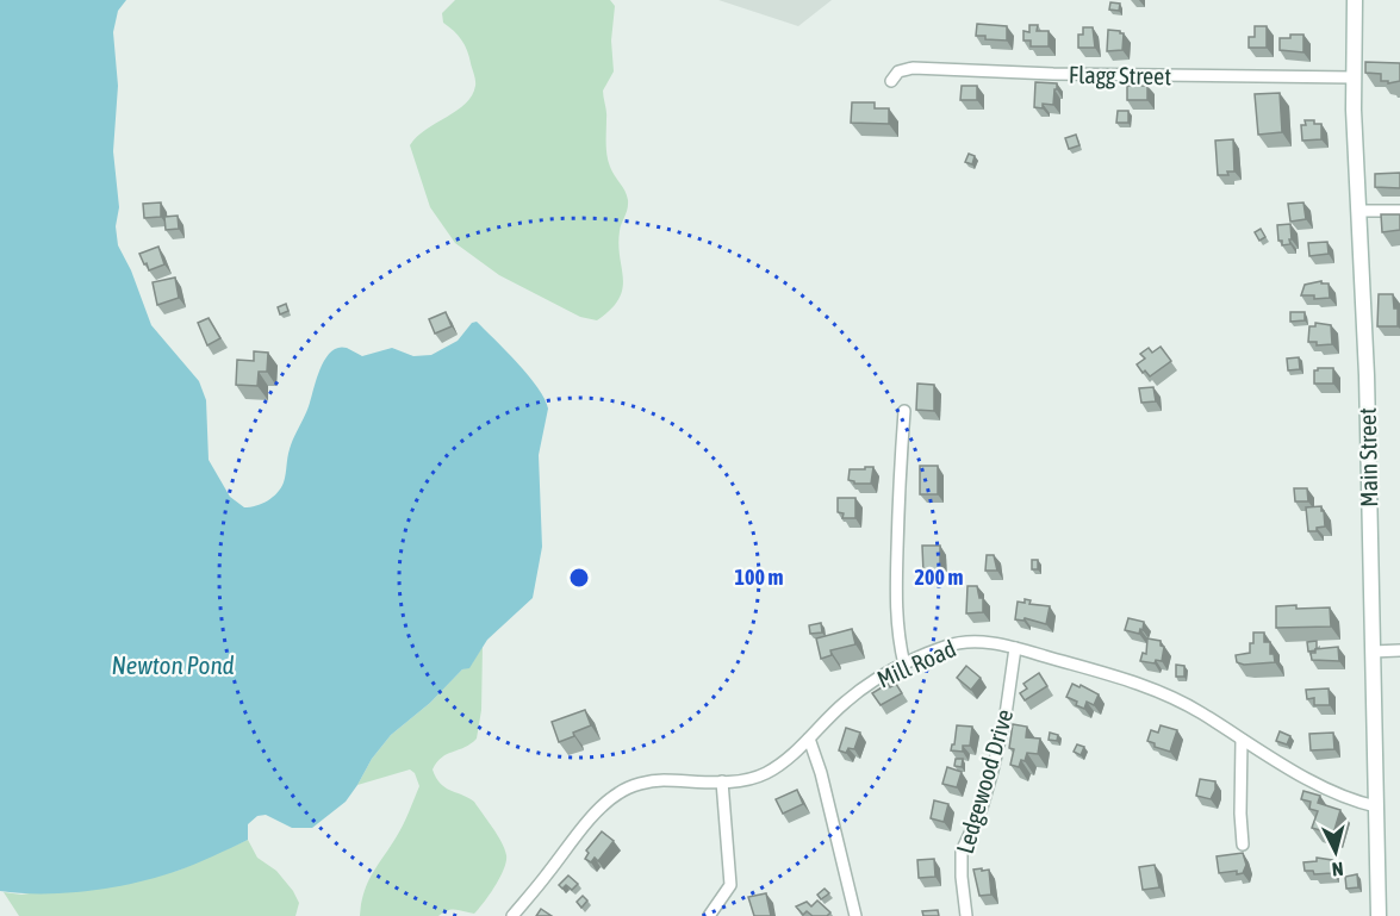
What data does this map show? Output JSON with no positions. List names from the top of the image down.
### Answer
{
  "streets": {
    "main road": ["Main Street"],
    "street": ["Flagg Street", "Mill Road", "Ledgewood Drive"]
  },
  "crossings": [
    ["Flagg Street", "Main Street"],
    ["Main Street", "Mill Road"],
    ["Mill Road", "Ledgewood Drive"]
  ],
  "water": ["Newton Pond"],
  "north": "bottom",
  "rings": ["100 m", "200 m"]
}
